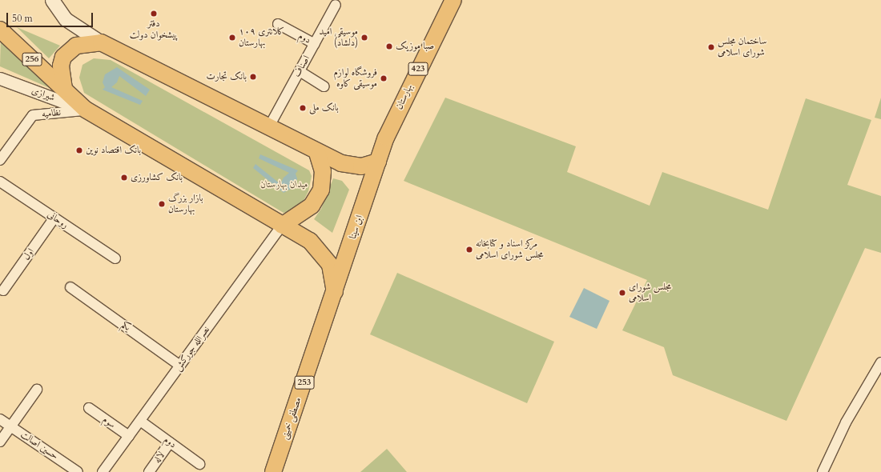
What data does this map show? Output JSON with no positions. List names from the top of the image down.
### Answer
{
  "streets": {
    "main road": [
      "256",
      "423",
      "بهارستان",
      "ابن سینا",
      "253",
      "مصطفی خمینی"
    ],
    "street": [
      "دوم",
      "اصناف",
      "شیرازی",
      "نظامیه",
      "روحانی",
      "اول",
      "یکم",
      "نصرالله جورکش",
      "سوم",
      "حسین اصالت",
      "لاله"
    ]
  },
  "crossings": [
    ["دوم", "اصناف"],
    ["دوم", "نصرالله جورکش"],
    ["دوم", "لاله"],
    ["شیرازی", "نظامیه"],
    ["بهارستان", "ابن سینا"],
    ["روحانی", "اول"],
    ["ابن سینا", "مصطفی خمینی"],
    ["یکم", "نصرالله جورکش"],
    ["نصرالله جورکش", "سوم"]
  ],
  "parks": ["میدان بهارستان"],
  "places": [
    "دفتر پیشخوان دولت",
    "کلانتری ۱۰۹ بهارستان",
    "موسیقی امید (دلشاد)",
    "صبا موزیک",
    "ساختمان مجلس شورای اسلامی",
    "بانک تجارت",
    "فروشگاه لوازم موسیقی کاوه",
    "بانک ملی",
    "بانک اقتصاد نوین",
    "بانک کشاورزی",
    "بازار بزرگ بهارستان",
    "مرکز اسناد و کتابخانه مجلس شورای اسلامی",
    "مجلس شورای اسلامی"
  ],
  "scale_bar": "50 m"
}
